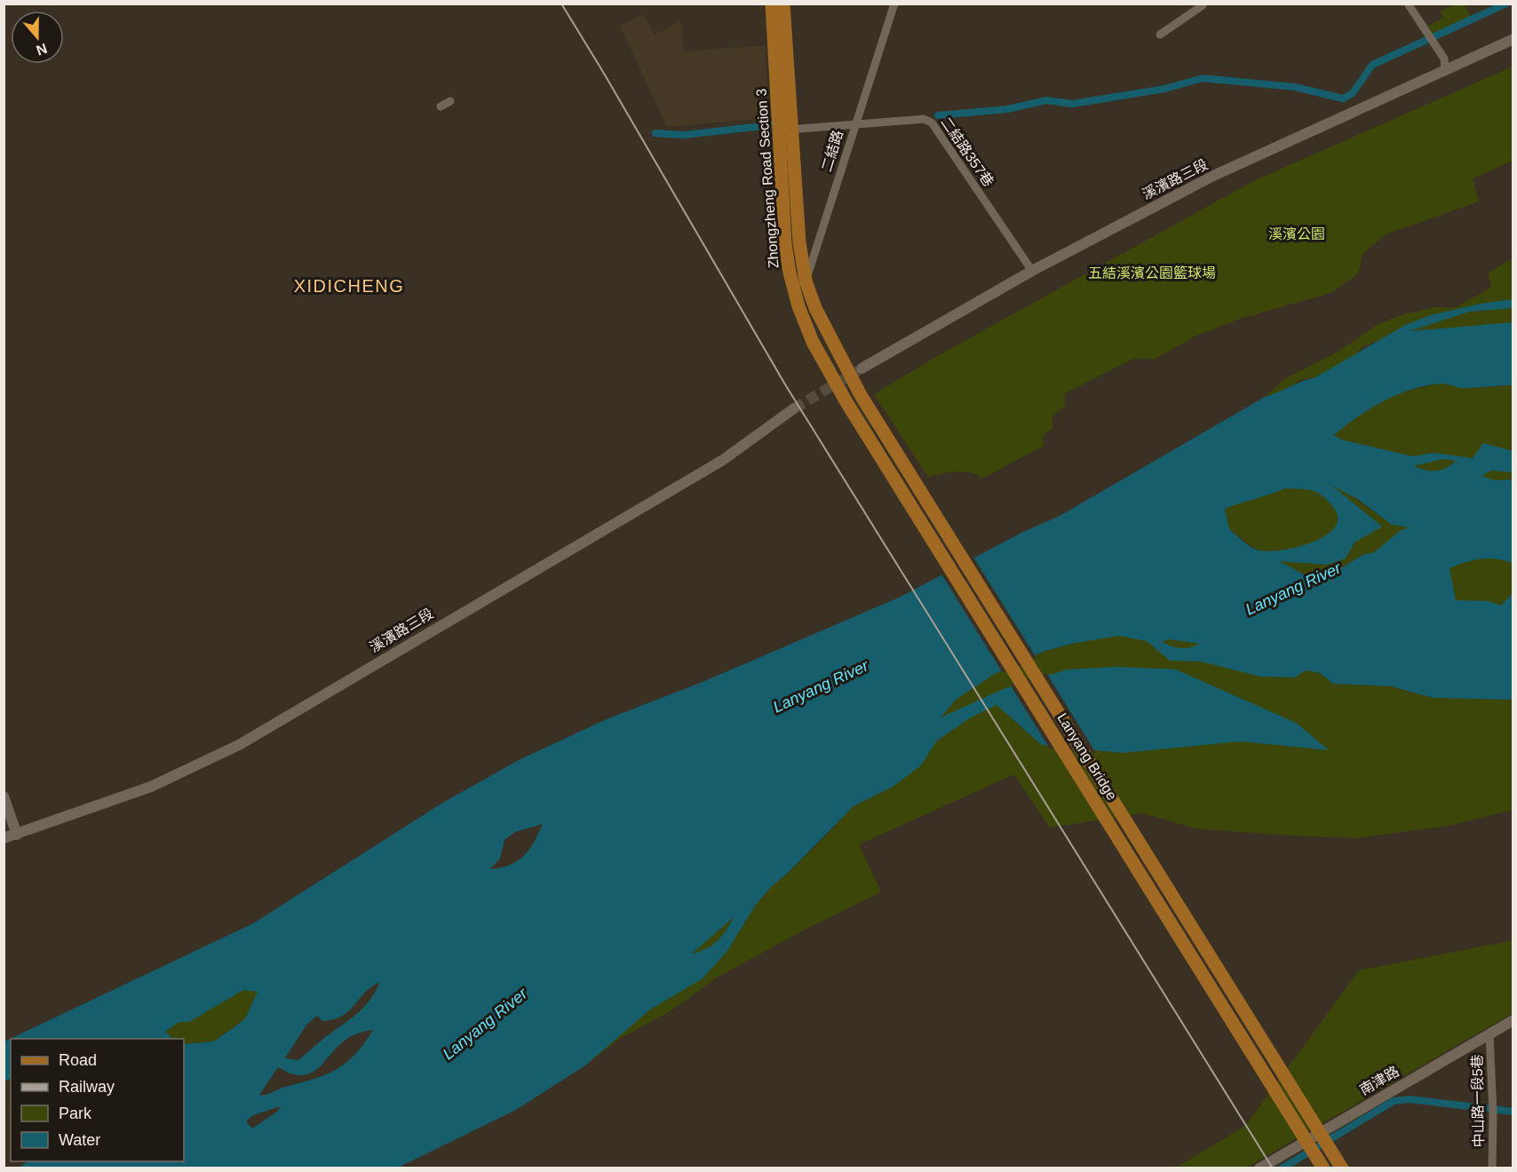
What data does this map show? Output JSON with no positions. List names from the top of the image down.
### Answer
{
  "streets": {
    "main road": ["Zhongzheng Road Section 3", "Lanyang Bridge"],
    "street": [
      "二結路",
      "二結路357巷",
      "溪濱路三段",
      "南津路",
      "中山路一段5巷"
    ]
  },
  "crossings": [
    ["二結路", "二結路357巷"],
    ["二結路", "Zhongzheng Road Section 3"],
    ["二結路357巷", "Zhongzheng Road Section 3"],
    ["二結路357巷", "溪濱路三段"],
    ["Zhongzheng Road Section 3", "Lanyang Bridge"],
    ["南津路", "中山路一段5巷"]
  ],
  "districts": ["XIDICHENG"],
  "water": ["Lanyang River"],
  "parks": ["溪濱公園", "五結溪濱公園籃球場"],
  "legend": [
    "Road",
    "Railway",
    "Park",
    "Water"
  ],
  "north": "bottom"
}
